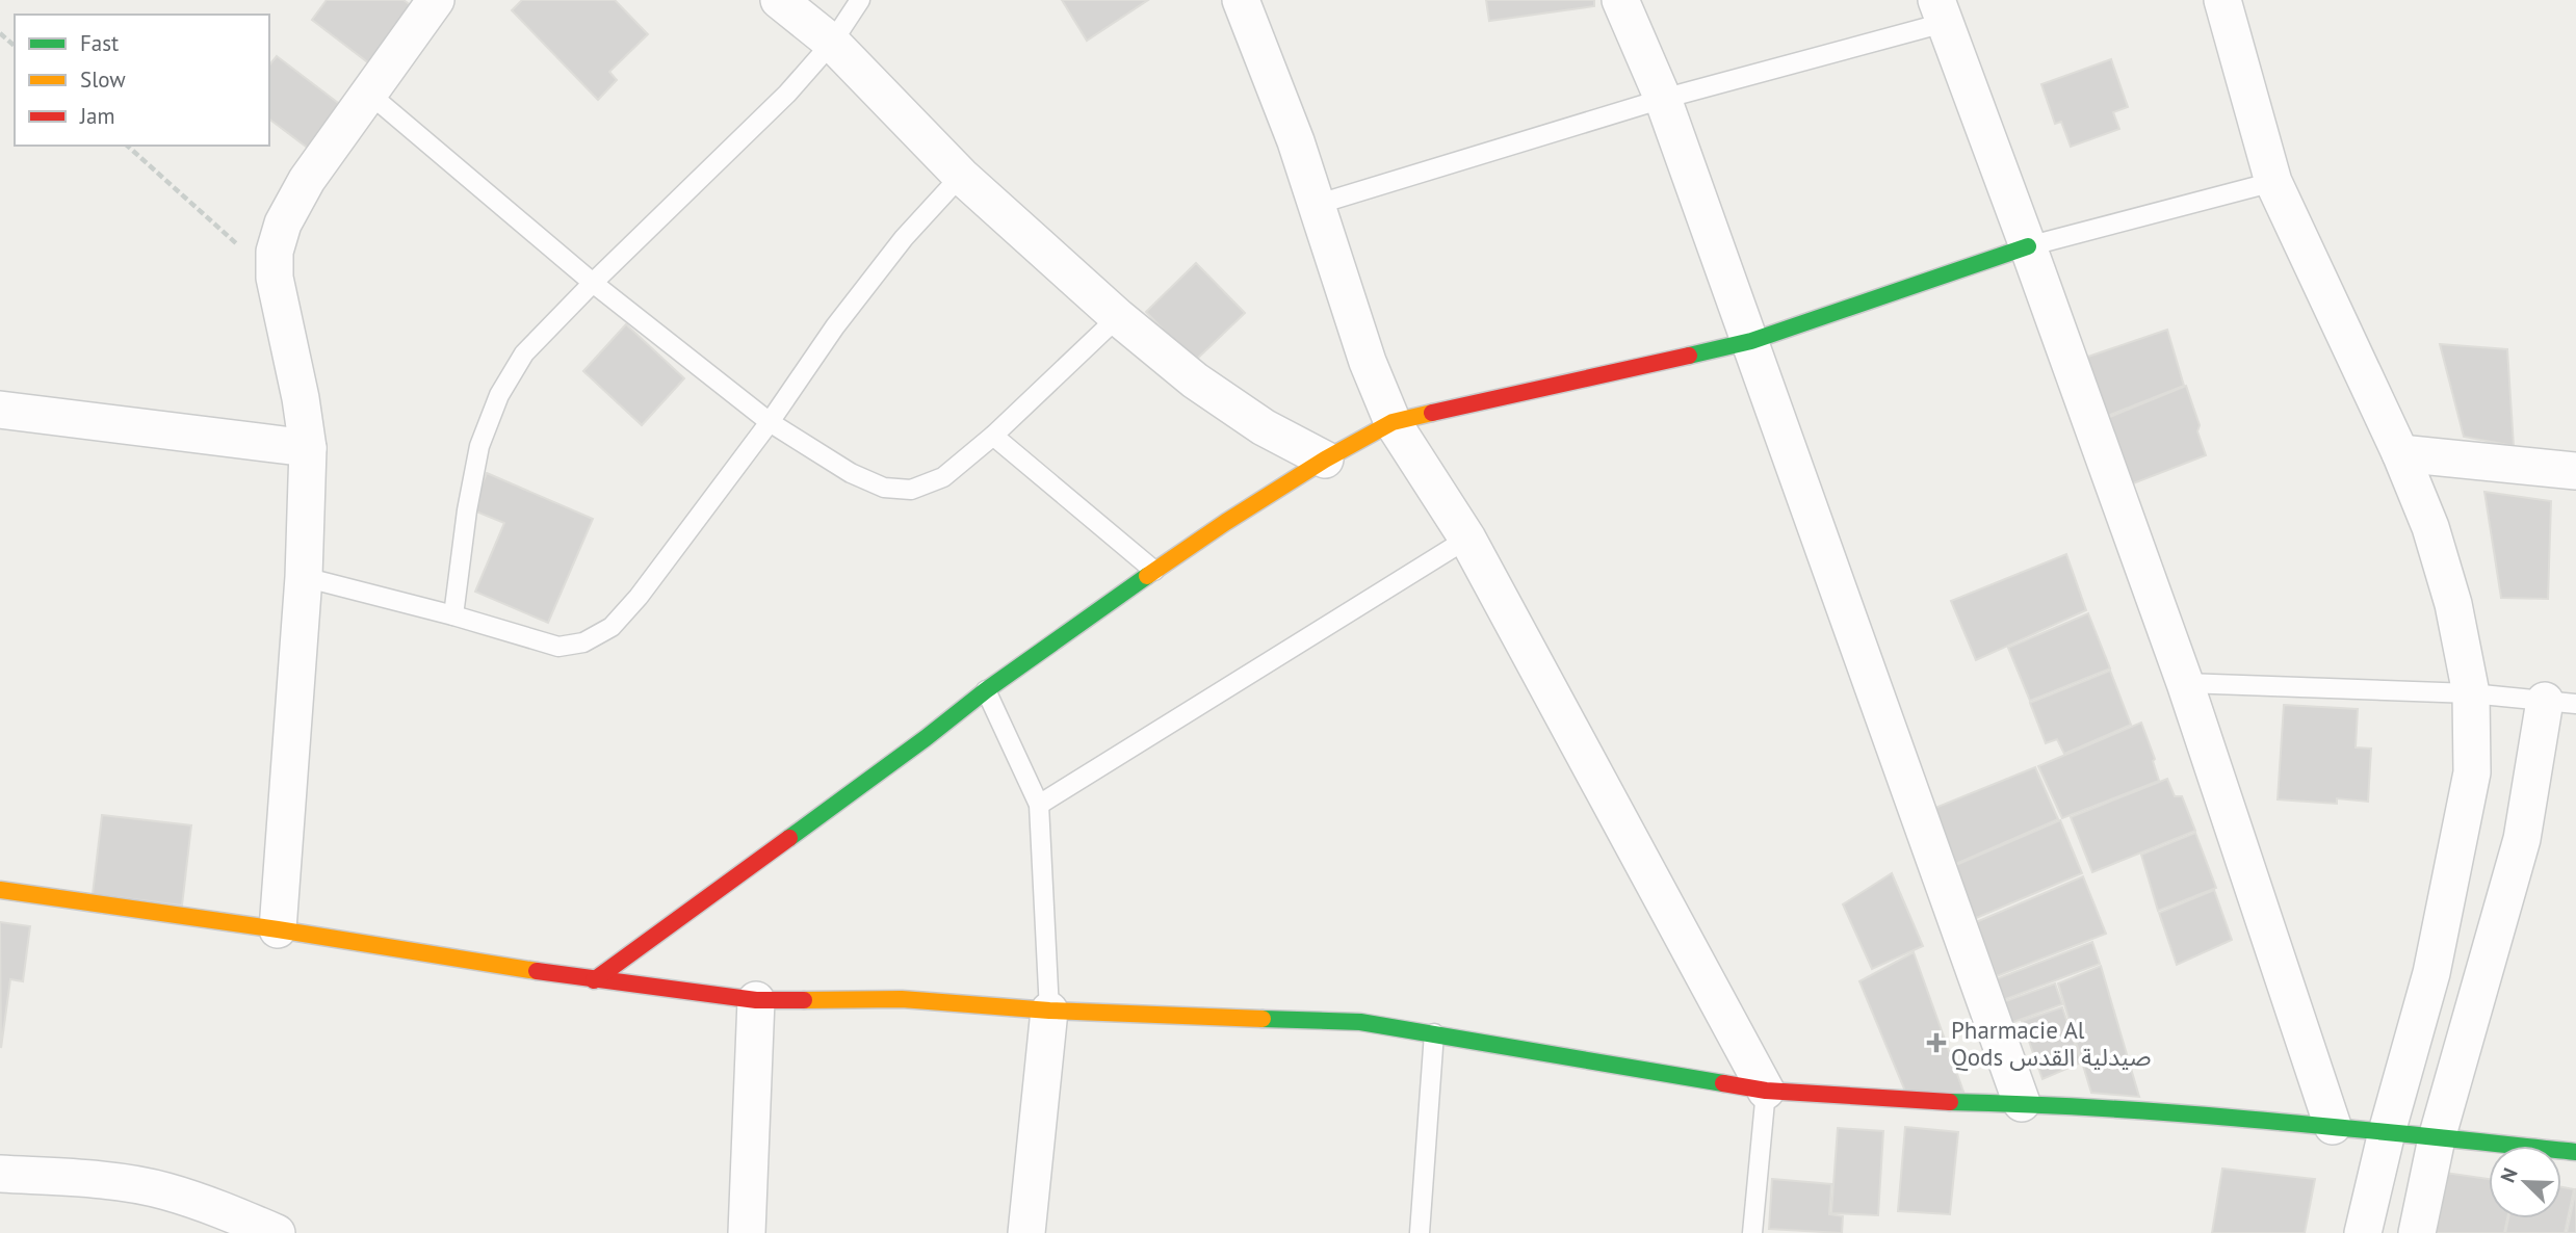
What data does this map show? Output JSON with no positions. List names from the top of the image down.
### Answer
{
  "places": {
    "health": ["Pharmacie Al Qods صيدلية القدس"]
  },
  "legend": ["Fast", "Slow", "Jam"],
  "north": "top left"
}
